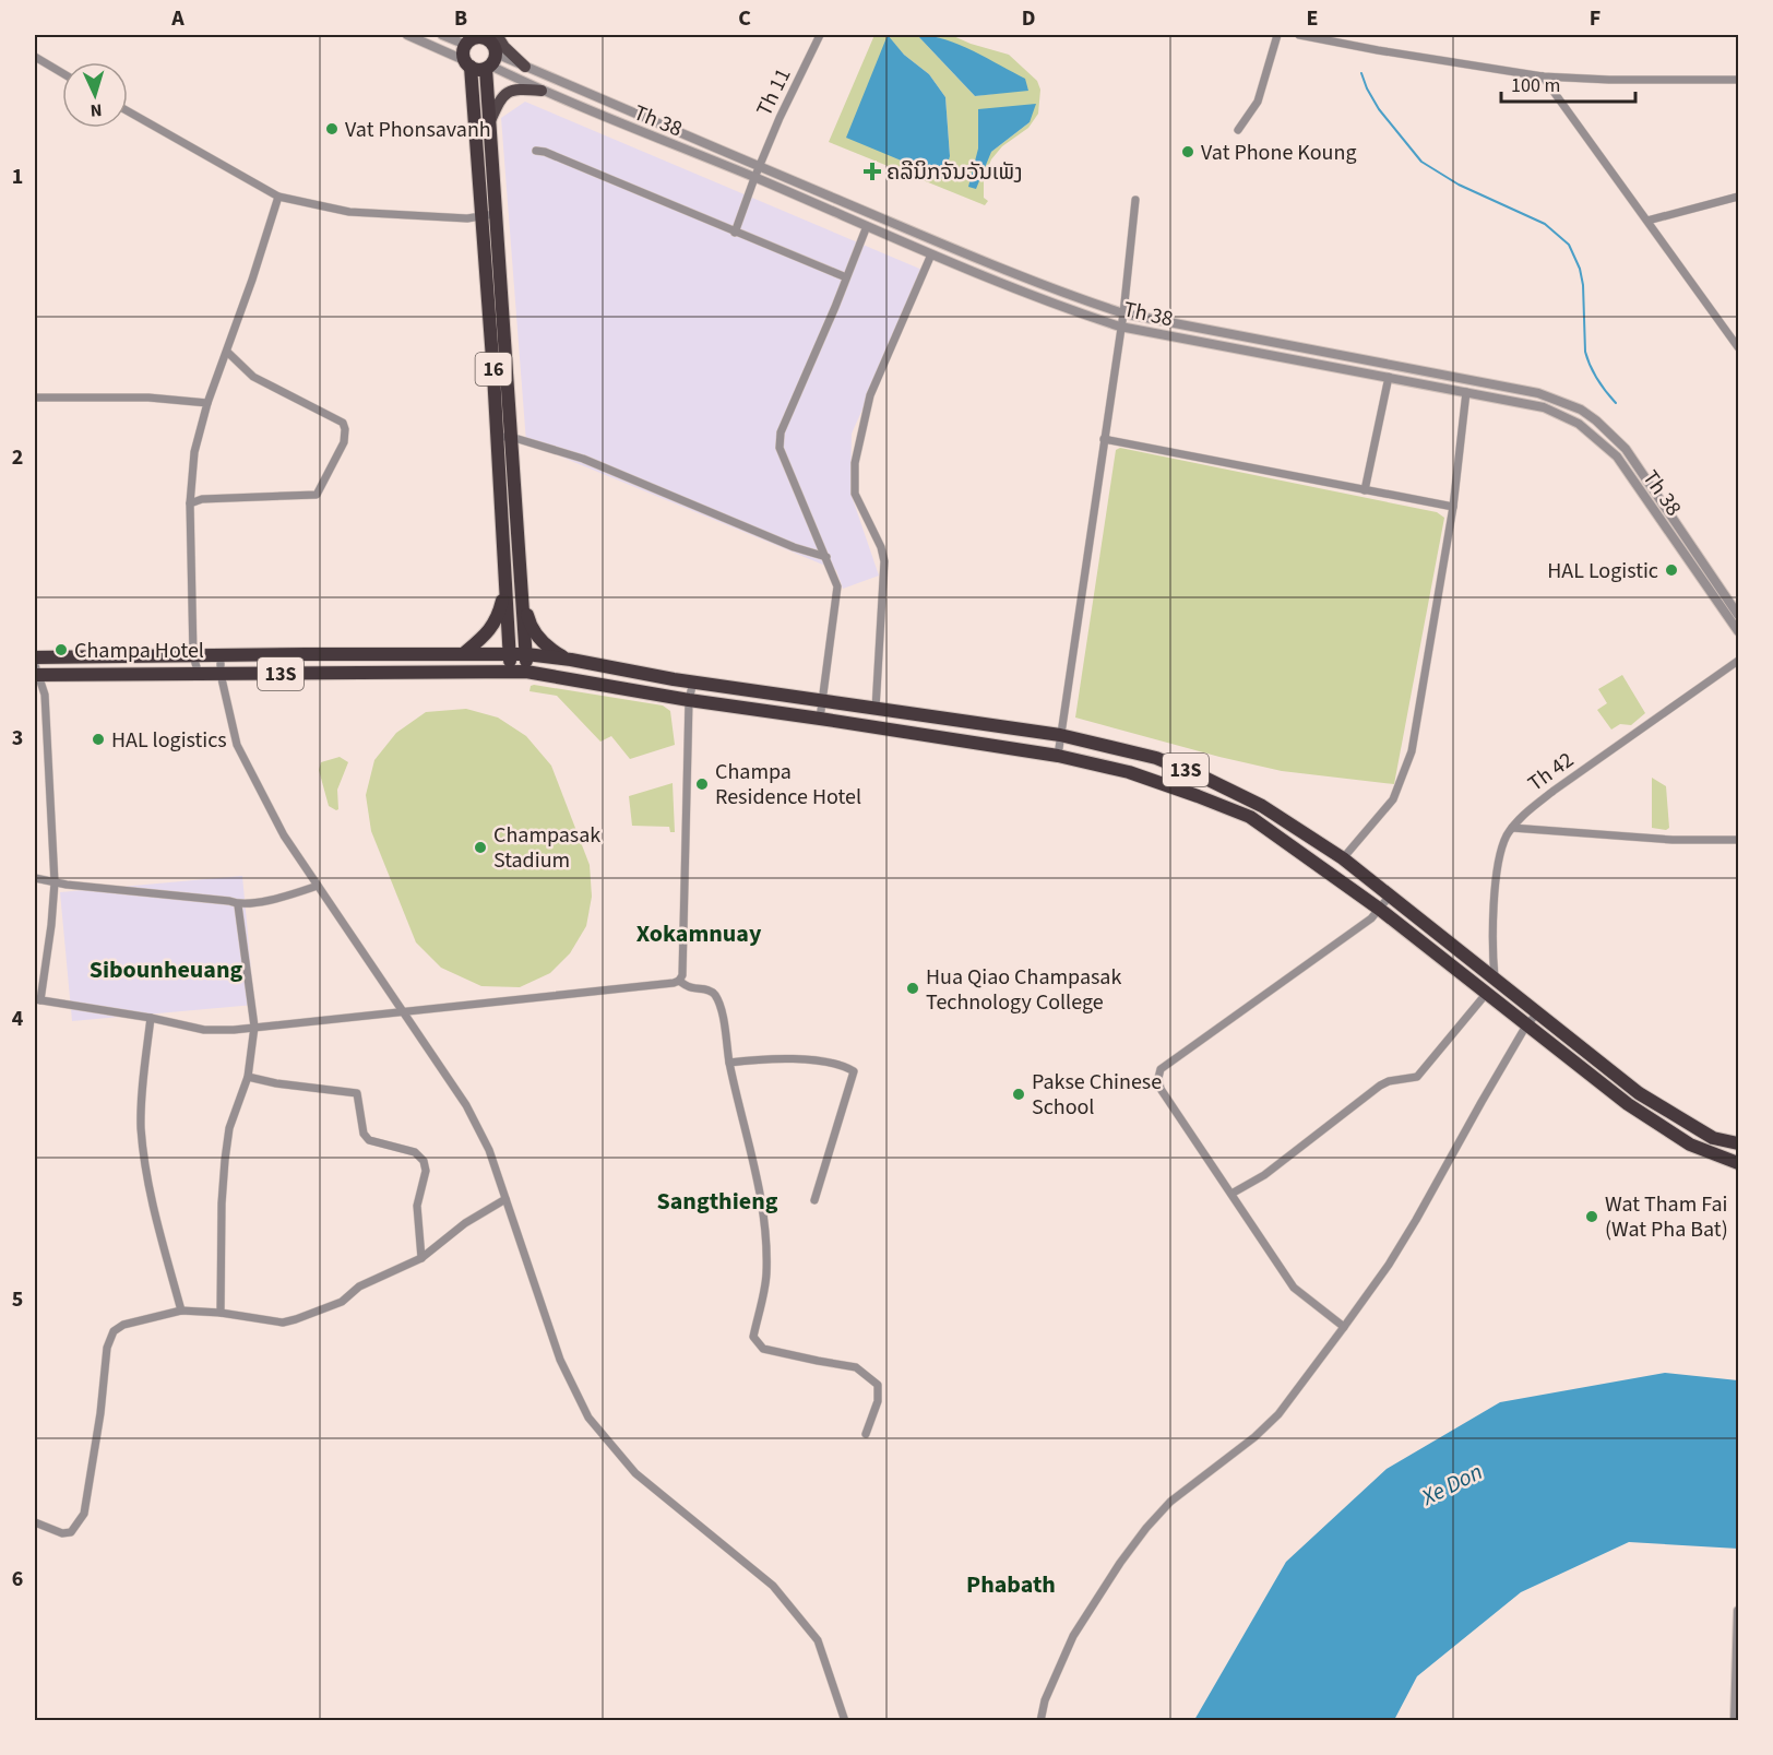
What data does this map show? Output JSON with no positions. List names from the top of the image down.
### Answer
{
  "streets": {
    "highway": ["16", "13S"],
    "street": ["Th 11", "Th 38", "Th 42"]
  },
  "crossings": [
    ["Th 11", "Th 38"],
    ["Th 38", "16"],
    ["16", "13S"],
    ["13S", "Th 42"]
  ],
  "districts": [
    "Xokamnuay",
    "Sibounheuang",
    "Sangthieng",
    "Phabath"
  ],
  "water": ["Xe Don"],
  "places": {
    "other": [
      "Vat Phonsavanh",
      "Vat Phone Koung",
      "HAL Logistic",
      "Champa Hotel",
      "HAL logistics",
      "Champa Residence Hotel",
      "Champasak Stadium",
      "Hua Qiao Champasak Technology College",
      "Pakse Chinese School",
      "Wat Tham Fai (Wat Pha Bat)"
    ],
    "health": ["ຄລີນິກຈັນວັນເພັງ"]
  },
  "scale_bar": "100 m",
  "north": "bottom",
  "grid": {
    "columns": [
      "A",
      "B",
      "C",
      "D",
      "E",
      "F"
    ],
    "rows": [
      "1",
      "2",
      "3",
      "4",
      "5",
      "6"
    ]
  }
}
